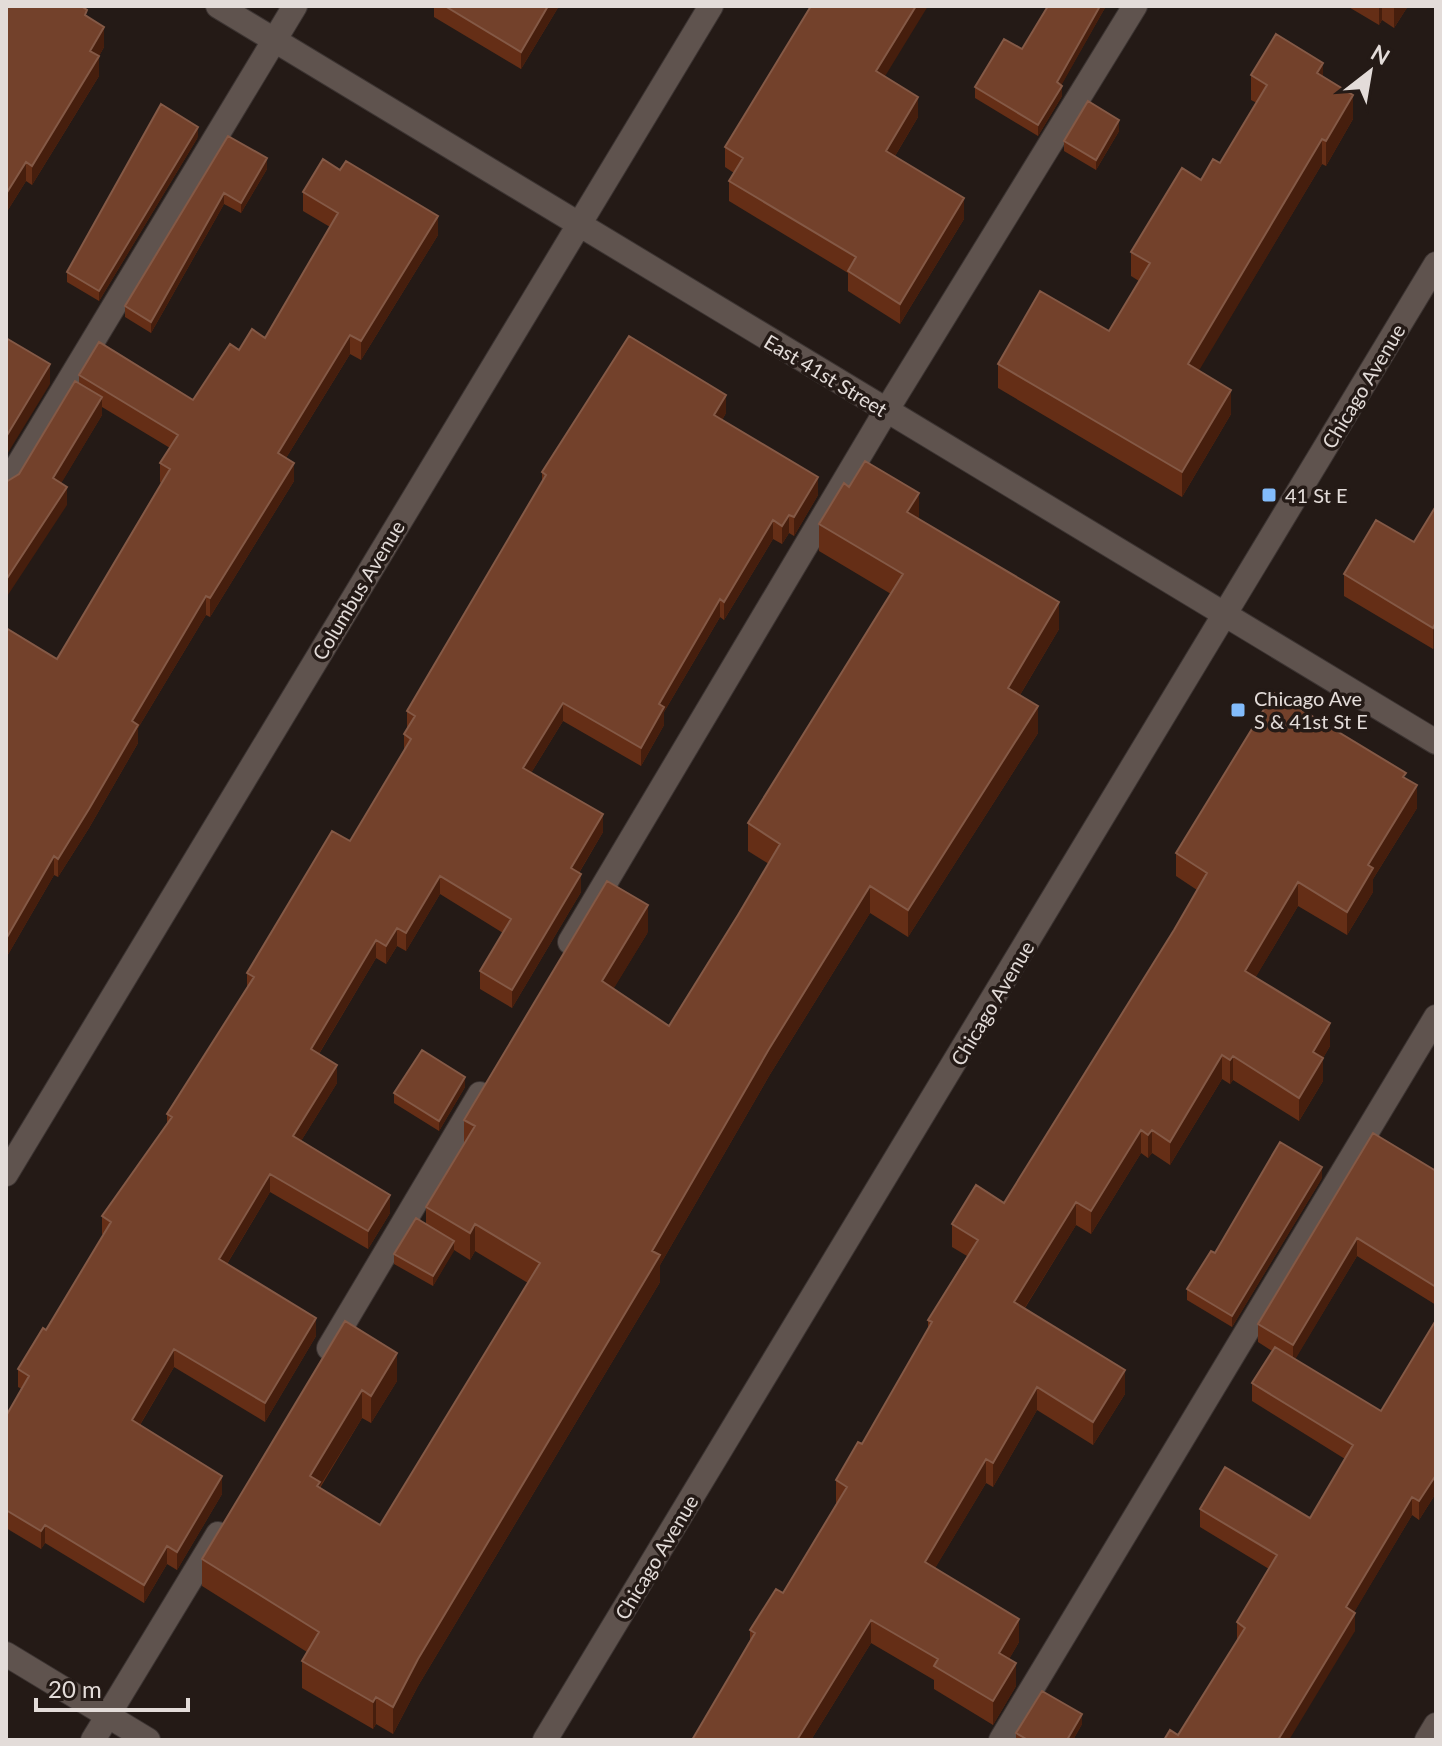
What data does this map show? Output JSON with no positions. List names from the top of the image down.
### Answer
{
  "streets": {
    "street": ["East 41st Street", "Chicago Avenue", "Columbus Avenue"]
  },
  "crossings": [
    ["East 41st Street", "Chicago Avenue"],
    ["East 41st Street", "Columbus Avenue"]
  ],
  "places": {
    "transit": ["41 St E", "Chicago Ave S & 41st St E"]
  },
  "scale_bar": "20 m",
  "north": "top right"
}
